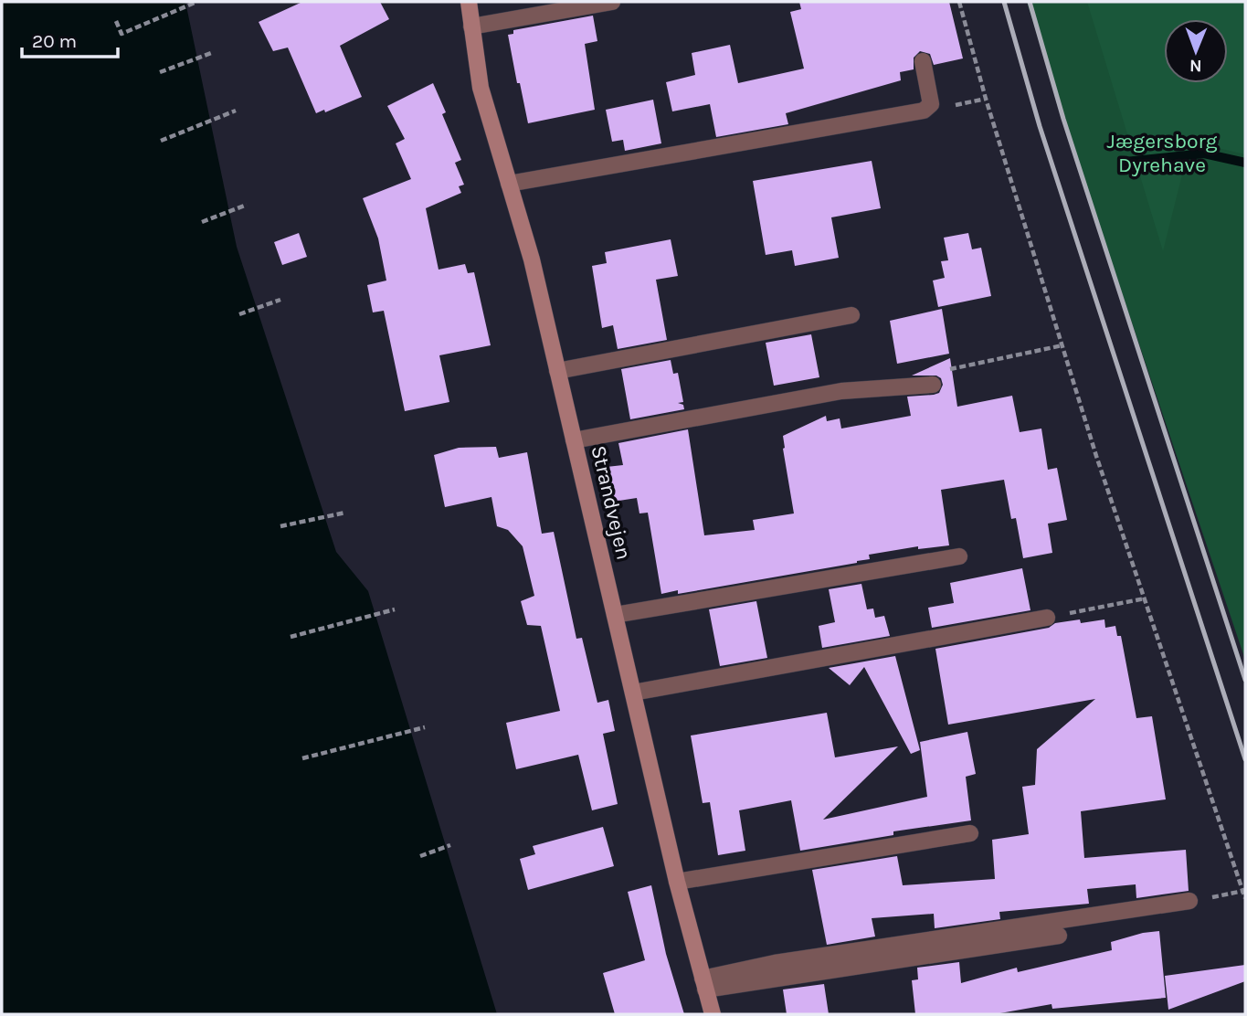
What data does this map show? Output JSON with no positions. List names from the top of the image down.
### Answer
{
  "streets": {
    "main road": ["Strandvejen"]
  },
  "parks": ["Jægersborg Dyrehave"],
  "scale_bar": "20 m",
  "north": "bottom"
}
